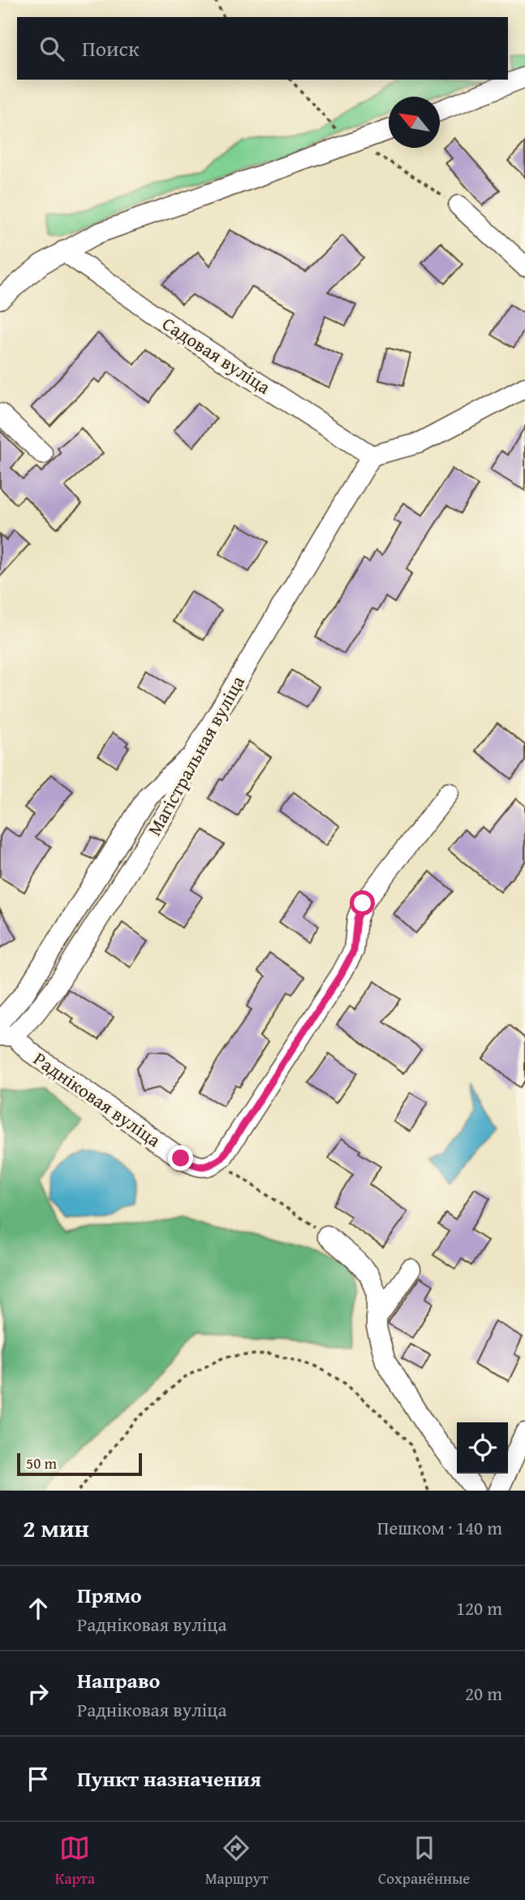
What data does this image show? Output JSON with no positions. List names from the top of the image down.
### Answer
{
  "streets": {
    "street": ["Садовая вуліца", "Магістральная вуліца", "Радніковая вуліца"]
  },
  "crossings": [
    ["Садовая вуліца", "Магістральная вуліца"],
    ["Магістральная вуліца", "Радніковая вуліца"]
  ],
  "scale_bar": "50 m",
  "north": "top left",
  "page": {
    "search": "Поиск",
    "scale": "50 m",
    "heading": ["2 мин", "Пешком · 140 m"],
    "list": [
      ["Прямо", "Радніковая вуліца", "120 m"],
      ["Направо", "Радніковая вуліца", "20 m"],
      "Пункт назначения"
    ],
    "nav": ["Карта", "Маршрут", "Сохранённые"]
  }
}
